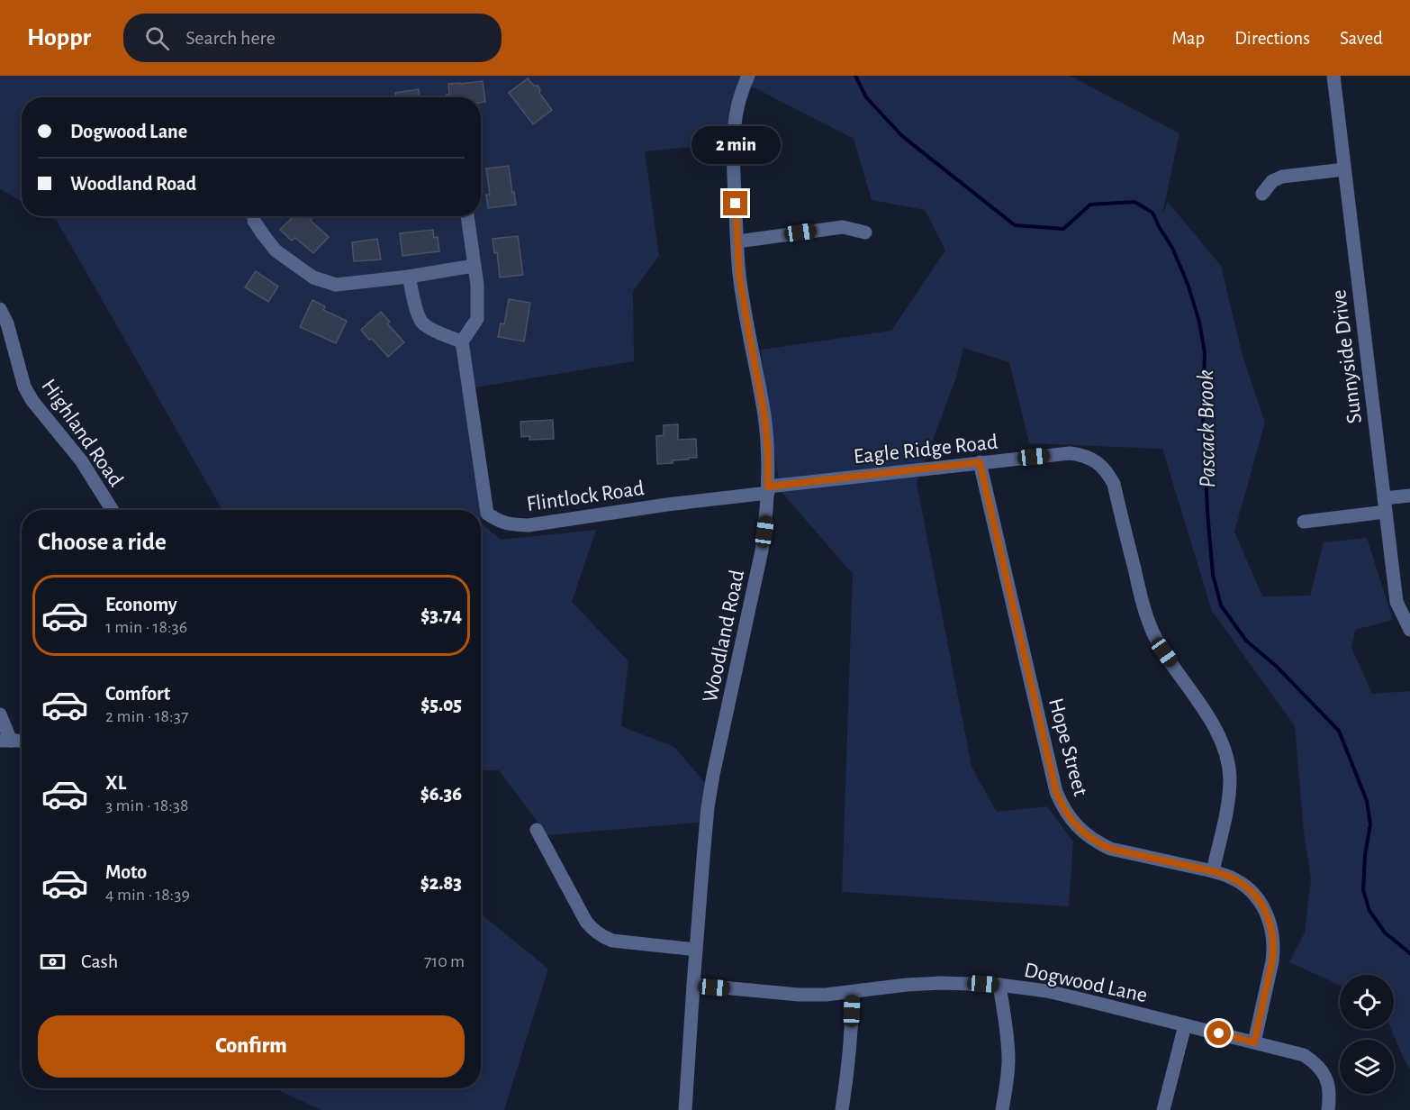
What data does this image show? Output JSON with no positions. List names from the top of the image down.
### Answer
{
  "streets": {
    "street": [
      "Sunnyside Drive",
      "Highland Road",
      "Eagle Ridge Road",
      "Flintlock Road",
      "Woodland Road",
      "Hope Street",
      "Dogwood Lane"
    ]
  },
  "crossings": [
    ["Eagle Ridge Road", "Flintlock Road"],
    ["Eagle Ridge Road", "Woodland Road"],
    ["Eagle Ridge Road", "Hope Street"],
    ["Flintlock Road", "Woodland Road"],
    ["Woodland Road", "Dogwood Lane"],
    ["Hope Street", "Dogwood Lane"]
  ],
  "water": ["Pascack Brook"],
  "page": {
    "header": "Hoppr",
    "search": "Search here",
    "nav": ["Map", "Directions", "Saved"],
    "banner": ["Dogwood Lane", "Woodland Road"],
    "bubble": "2 min",
    "heading": "Choose a ride",
    "list": [
      {
        "name": "Economy",
        "note": "1 min · 18:36",
        "value": "$3.74"
      },
      {
        "name": "Comfort",
        "note": "2 min · 18:37",
        "value": "$5.05"
      },
      {
        "name": "XL",
        "note": "3 min · 18:38",
        "value": "$6.36"
      },
      {
        "name": "Moto",
        "note": "4 min · 18:39",
        "value": "$2.83"
      }
    ],
    "pay": ["Cash", "710 m"],
    "buttons": "Confirm"
  }
}
